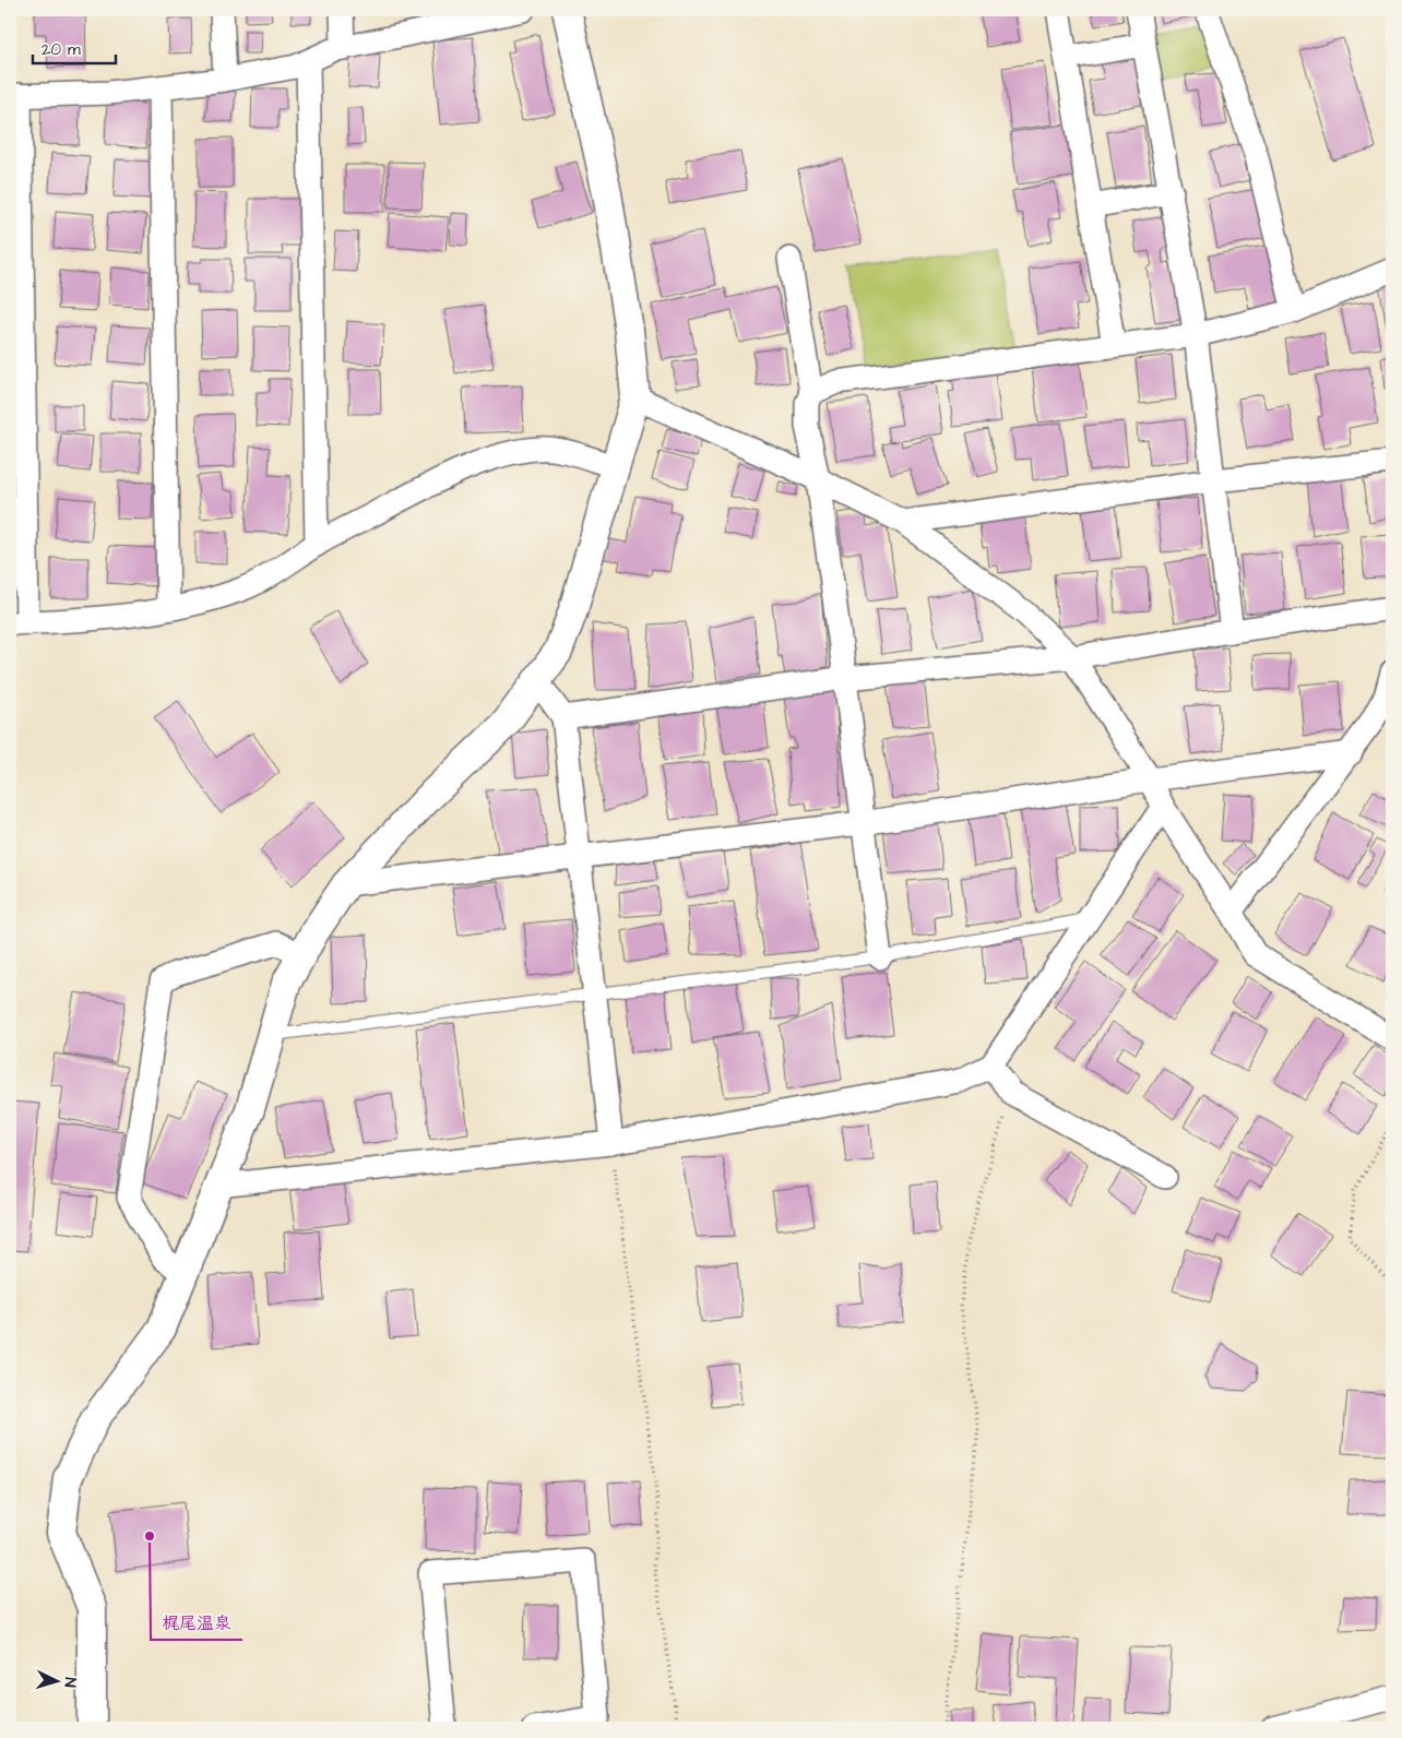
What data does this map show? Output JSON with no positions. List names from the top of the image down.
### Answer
{
  "places": ["梶尾温泉"],
  "scale_bar": "20 m",
  "north": "right"
}
